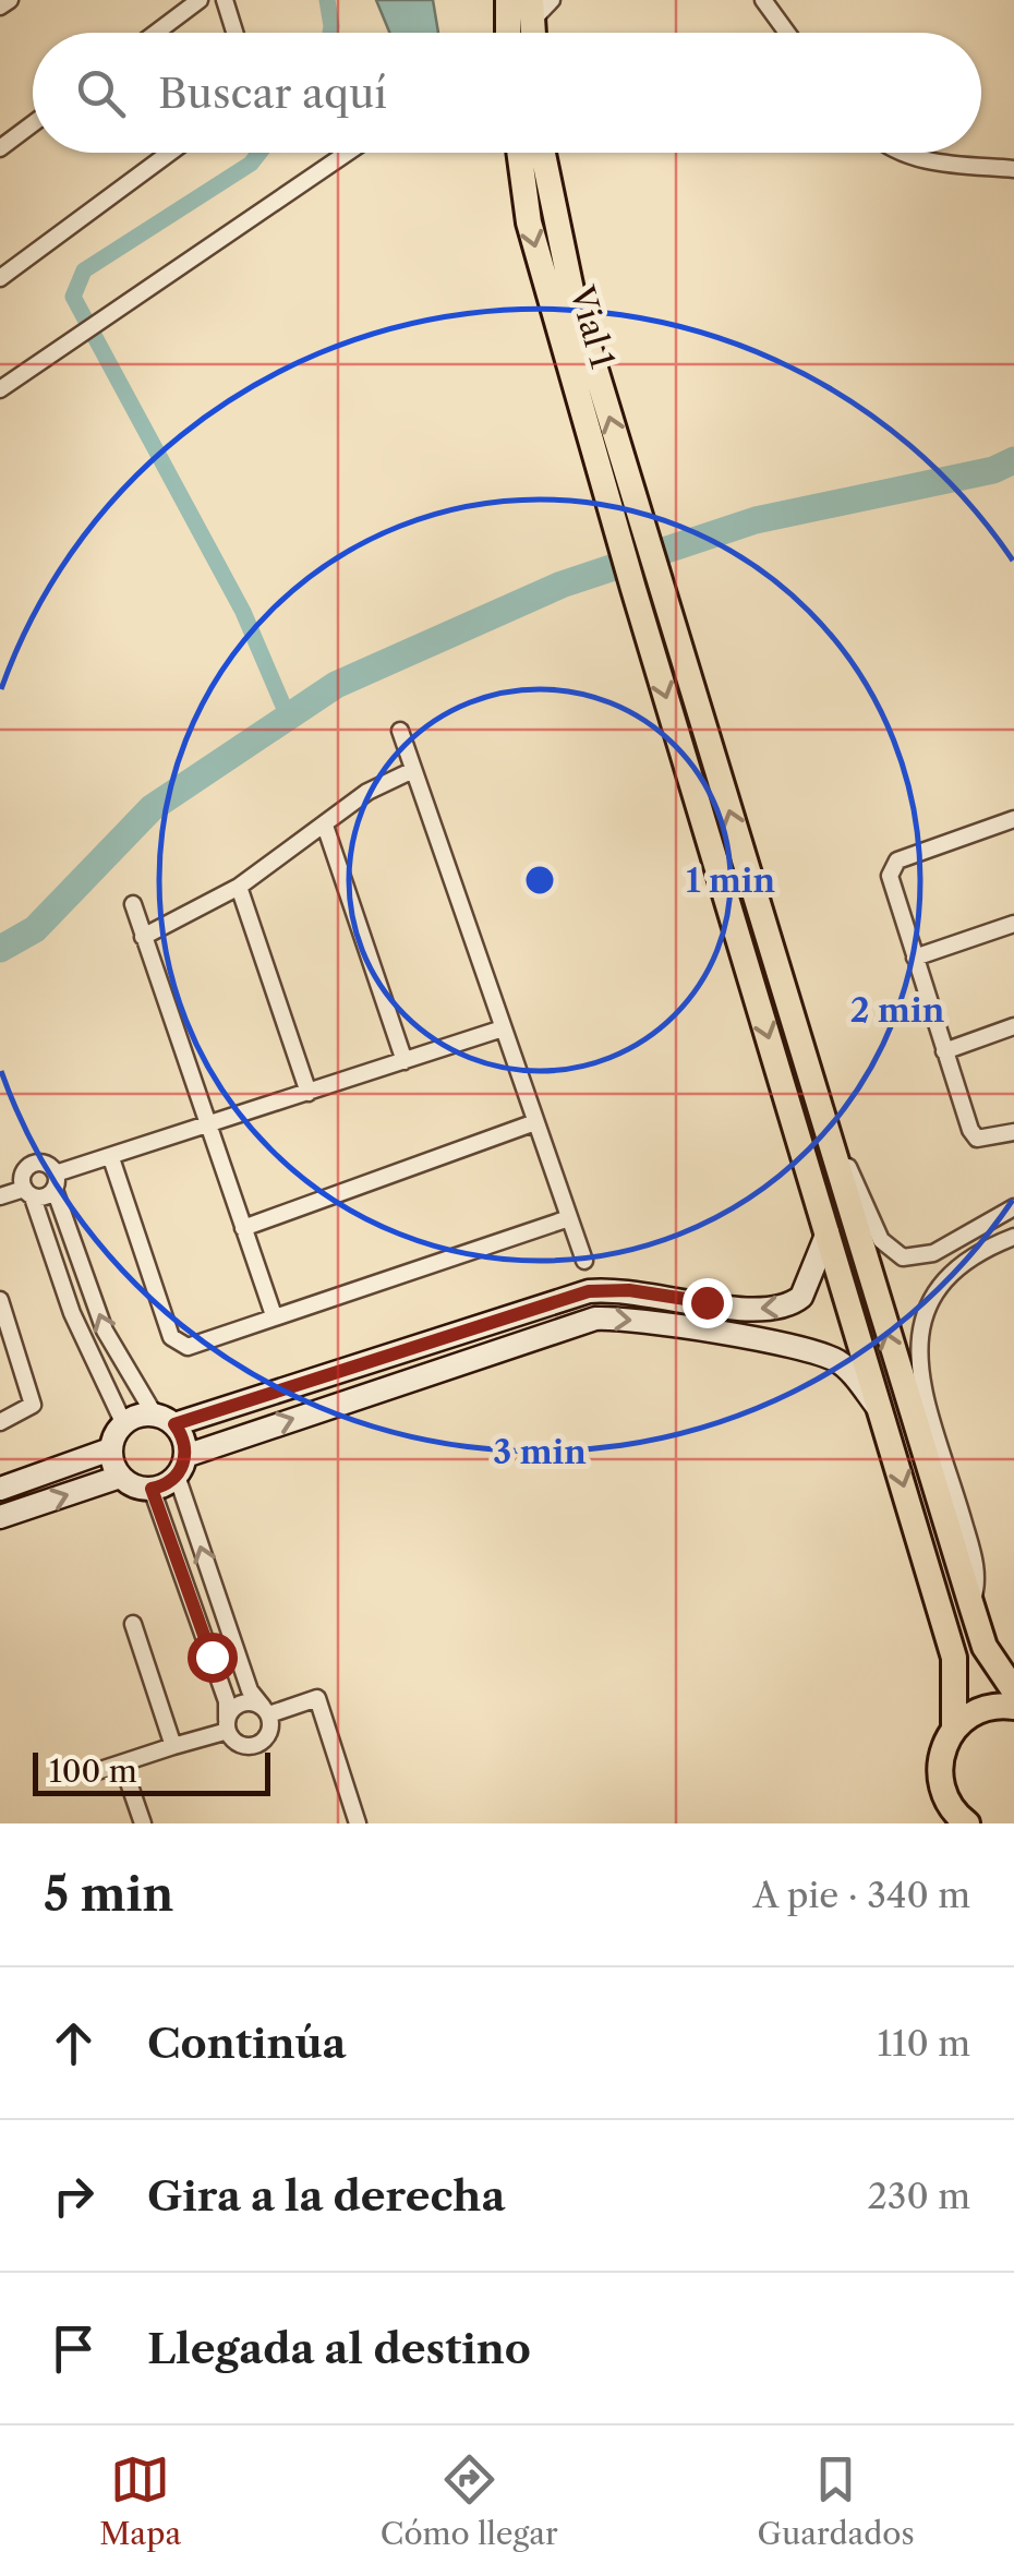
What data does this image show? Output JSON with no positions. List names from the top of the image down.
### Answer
{
  "streets": {
    "main road": ["Vial 1"]
  },
  "scale_bar": "100 m",
  "page": {
    "search": "Buscar aquí",
    "scale": "100 m",
    "heading": ["5 min", "A pie · 340 m"],
    "list": [
      ["Continúa", "110 m"],
      ["Gira a la derecha", "230 m"],
      "Llegada al destino"
    ],
    "nav": ["Mapa", "Cómo llegar", "Guardados"]
  },
  "rings": ["1 min", "2 min", "3 min"]
}
